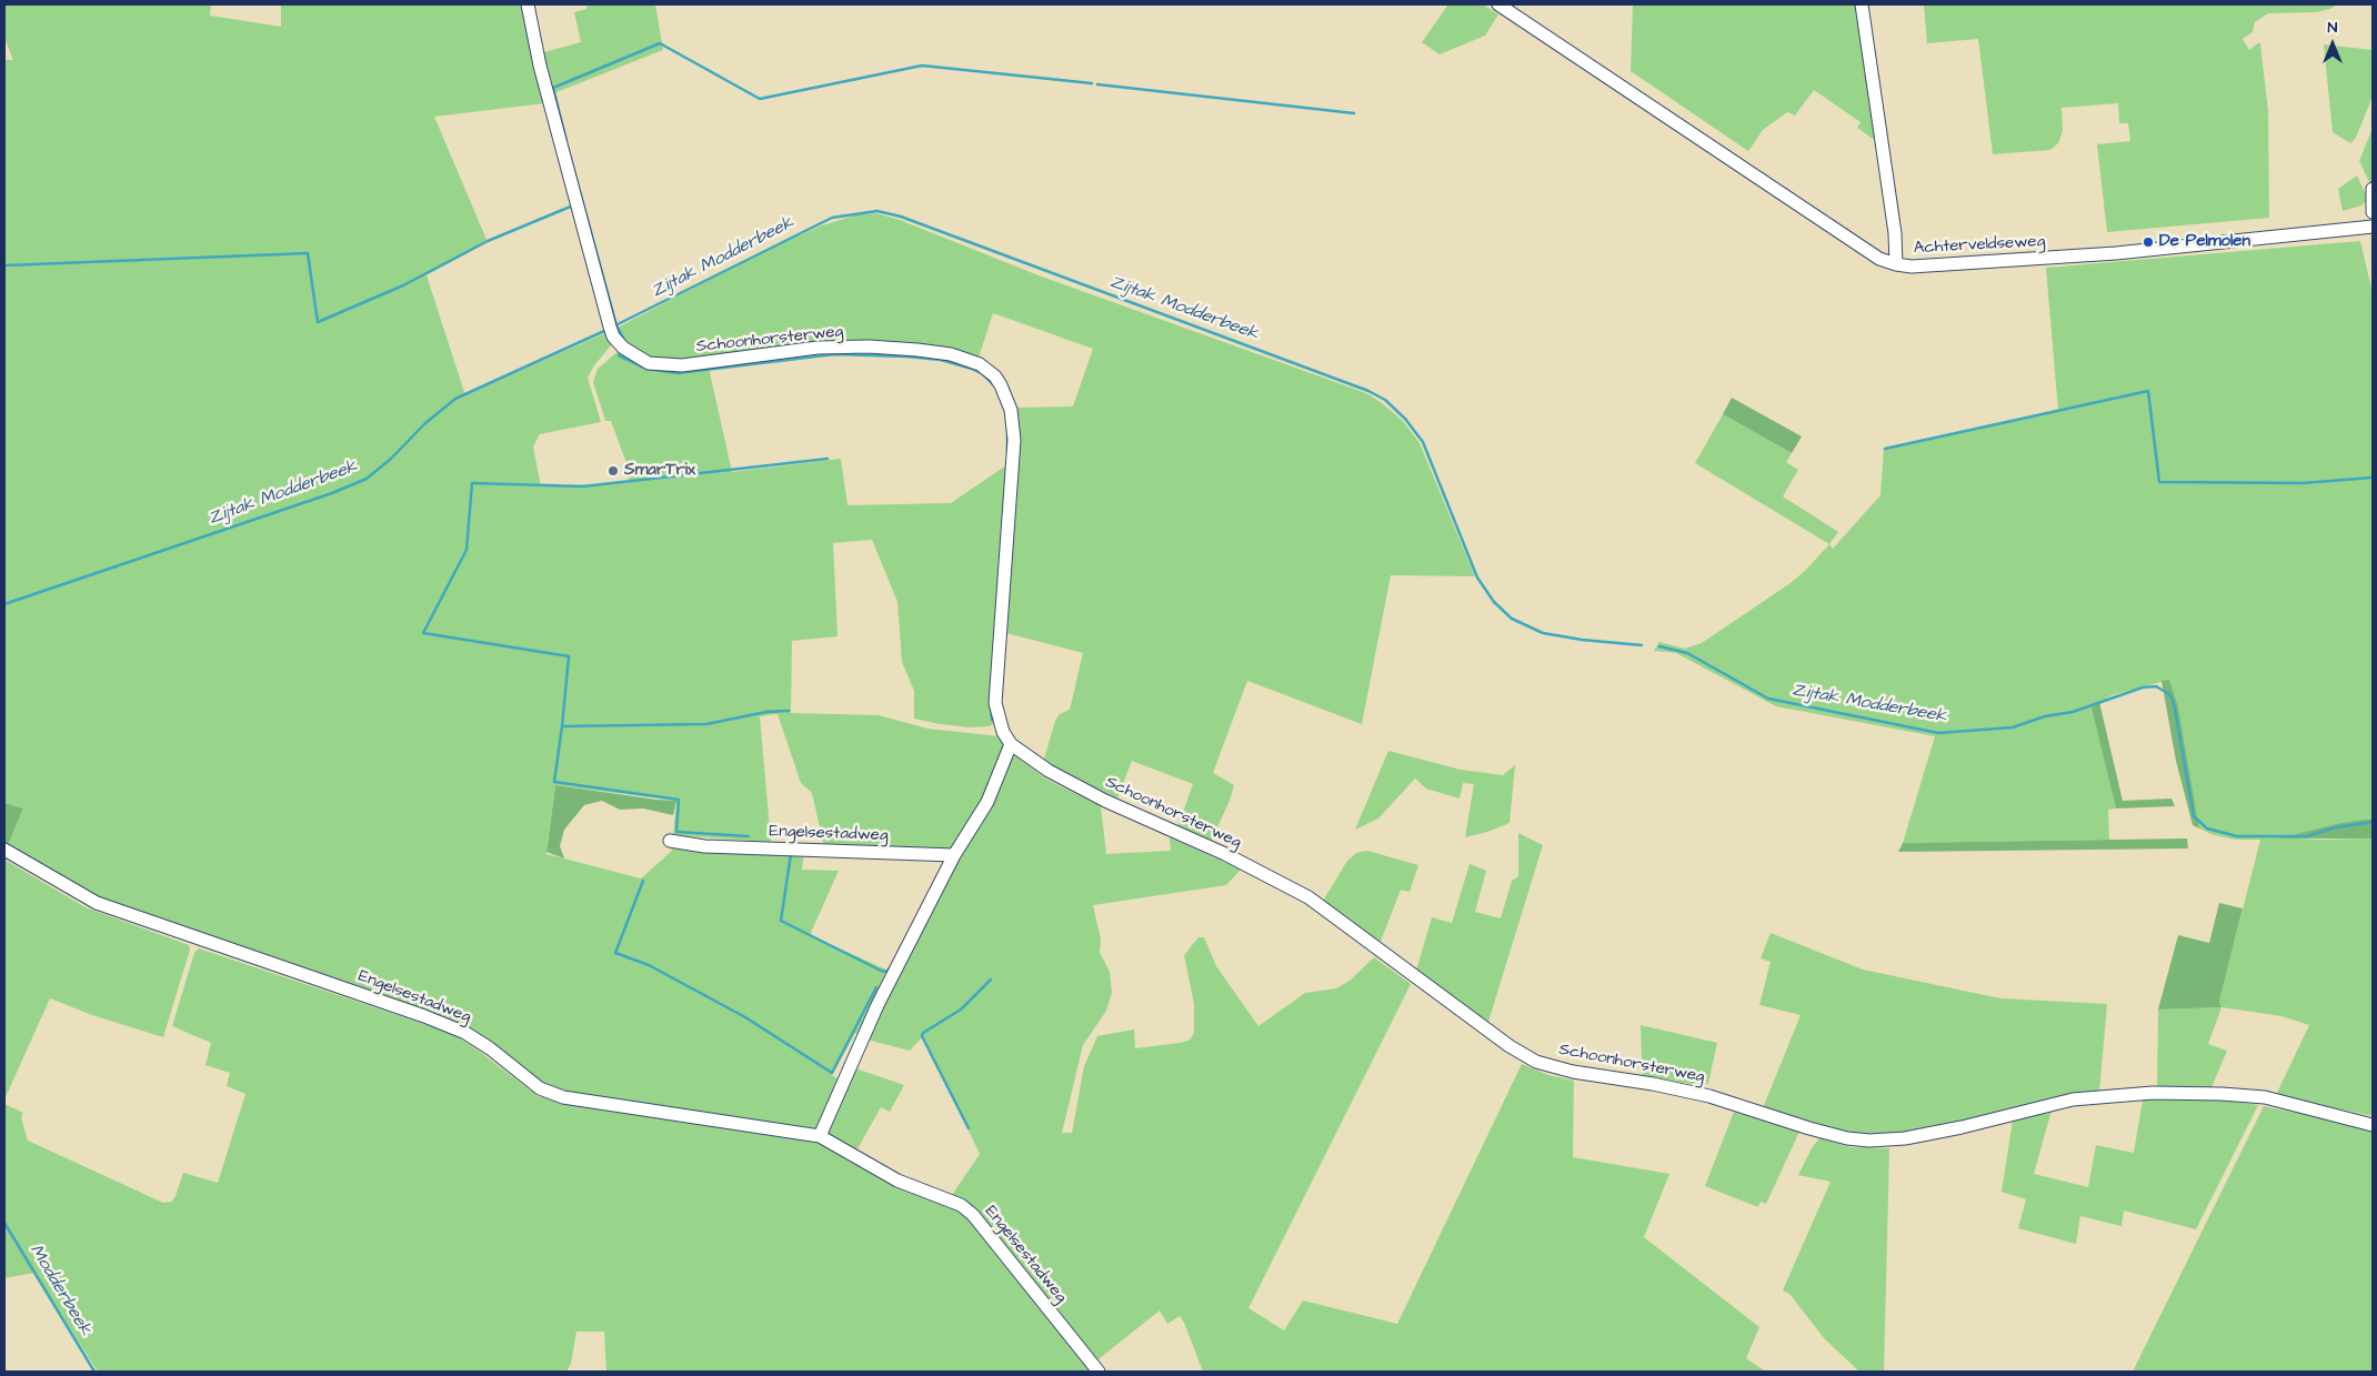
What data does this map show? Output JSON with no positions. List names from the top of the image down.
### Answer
{
  "streets": {
    "street": ["Achterveldseweg", "Schoonhorsterweg", "Engelsestadweg"]
  },
  "water": ["Zijtak Modderbeek", "Modderbeek"],
  "places": ["De Pelmolen", "SmarTrix"],
  "north": "top"
}
